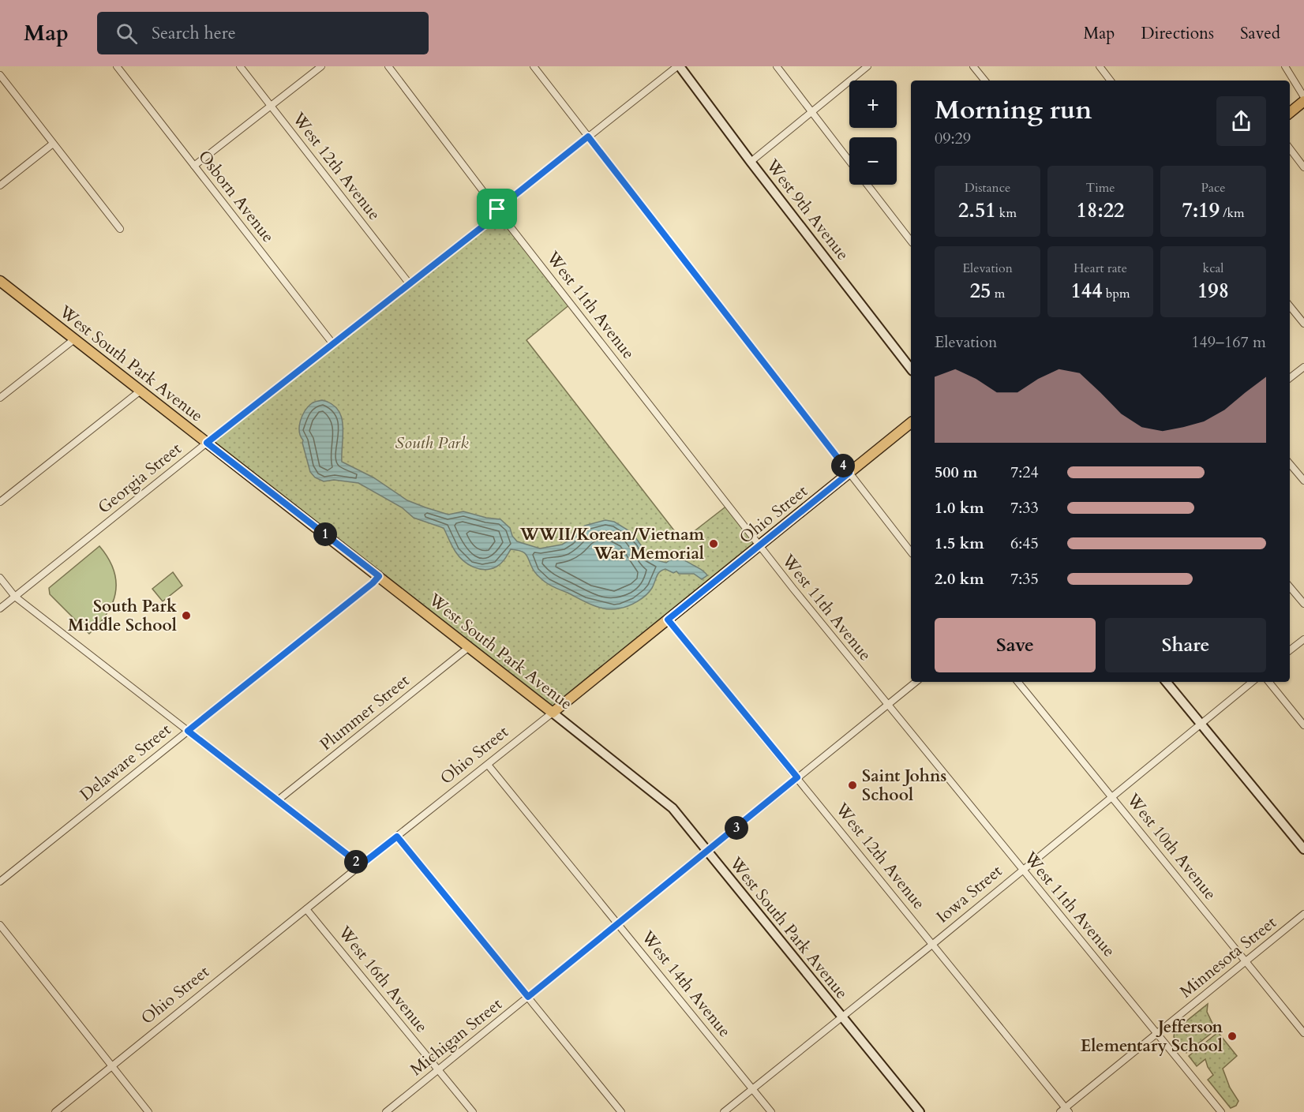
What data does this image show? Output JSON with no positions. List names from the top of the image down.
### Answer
{
  "streets": {
    "main road": ["West 9th Avenue", "West South Park Avenue", "Ohio Street"],
    "street": [
      "West 12th Avenue",
      "Osborn Avenue",
      "West 11th Avenue",
      "Georgia Street",
      "Plummer Street",
      "Delaware Street",
      "West 10th Avenue",
      "Iowa Street",
      "Minnesota Street",
      "West 16th Avenue",
      "West 14th Avenue",
      "Michigan Street"
    ]
  },
  "crossings": [
    ["West 12th Avenue", "Georgia Street"],
    ["West 12th Avenue", "Ohio Street"],
    ["West 12th Avenue", "Iowa Street"],
    ["West 12th Avenue", "Minnesota Street"],
    ["West 12th Avenue", "Michigan Street"],
    ["Osborn Avenue", "Georgia Street"],
    ["West 9th Avenue", "Georgia Street"],
    ["West 11th Avenue", "Georgia Street"],
    ["West 11th Avenue", "Ohio Street"],
    ["West 11th Avenue", "Iowa Street"],
    ["West 11th Avenue", "Minnesota Street"],
    ["West 11th Avenue", "Michigan Street"],
    ["West South Park Avenue", "Georgia Street"],
    ["West South Park Avenue", "Ohio Street"],
    ["West South Park Avenue", "Plummer Street"],
    ["West South Park Avenue", "Delaware Street"],
    ["West South Park Avenue", "Iowa Street"],
    ["West South Park Avenue", "Michigan Street"],
    ["Ohio Street", "West 16th Avenue"],
    ["Ohio Street", "West 14th Avenue"],
    ["West 10th Avenue", "Iowa Street"],
    ["West 10th Avenue", "Minnesota Street"],
    ["Iowa Street", "West 14th Avenue"],
    ["West 16th Avenue", "Michigan Street"],
    ["West 14th Avenue", "Michigan Street"]
  ],
  "parks": ["South Park"],
  "places": [
    "WWII/Korean/Vietnam War Memorial",
    "South Park Middle School",
    "Saint Johns School",
    "Jefferson Elementary School"
  ],
  "page": {
    "header": "Map",
    "search": "Search here",
    "nav": ["Map", "Directions", "Saved"],
    "map_buttons": ["+", "−"],
    "heading": ["Morning run", "09:29"],
    "stats": [
      ["Distance", "2.51 km"],
      ["Time", "18:22"],
      ["Pace", "7:19 /km"],
      ["Elevation", "25 m"],
      ["Heart rate", "144 bpm"],
      ["kcal", "198"]
    ],
    "chart": ["Elevation", "149–167 m"],
    "pins": [
      "4",
      "1",
      "3",
      "2"
    ],
    "list": [
      {
        "name": "500 m",
        "note": "7:24"
      },
      {
        "name": "1.0 km",
        "note": "7:33"
      },
      {
        "name": "1.5 km",
        "note": "6:45"
      },
      {
        "name": "2.0 km",
        "note": "7:35"
      }
    ],
    "buttons": ["Save", "Share"]
  }
}
